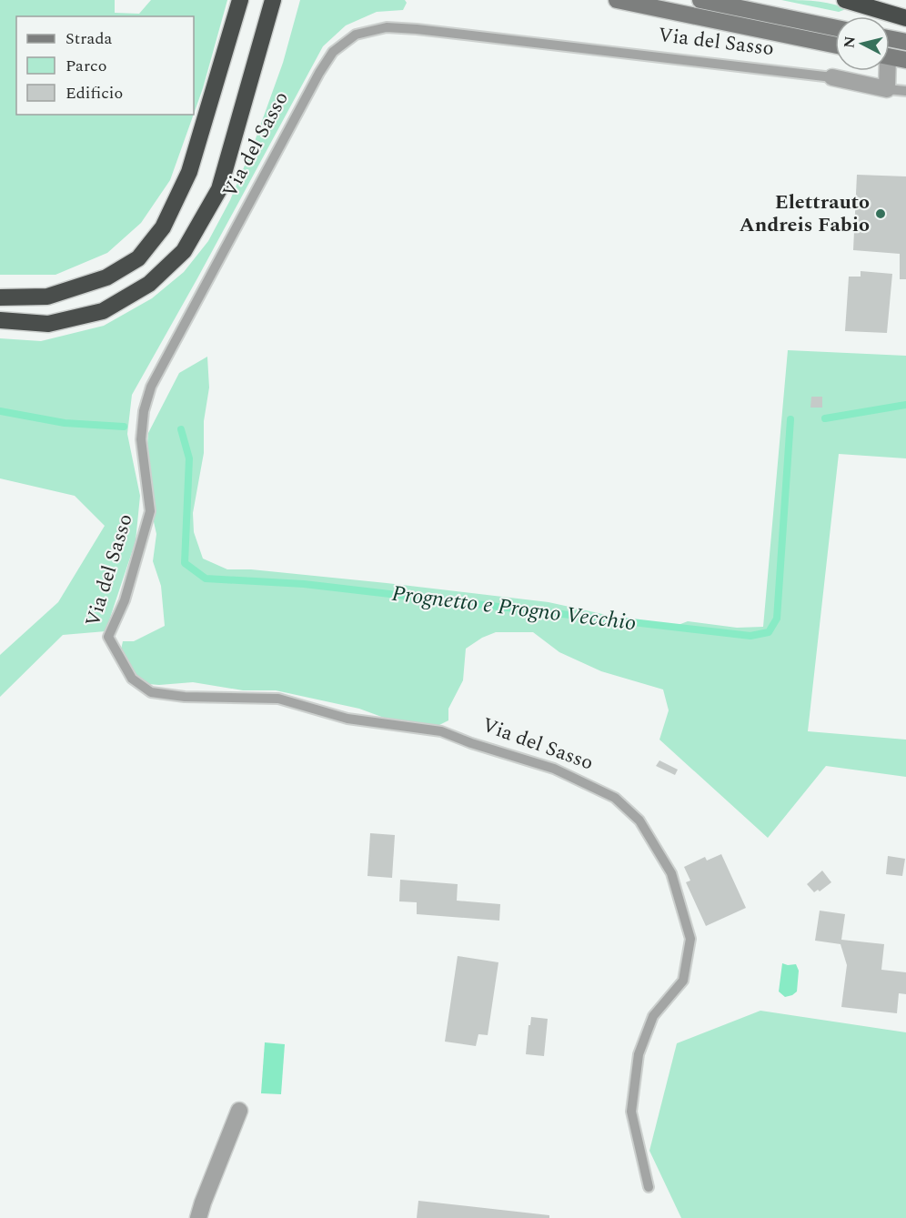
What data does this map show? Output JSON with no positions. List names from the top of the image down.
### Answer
{
  "streets": {
    "street": ["Via del Sasso"]
  },
  "water": ["Prognetto e Progno Vecchio"],
  "places": ["Elettrauto Andreis Fabio"],
  "legend": ["Strada", "Parco", "Edificio"],
  "north": "left"
}
